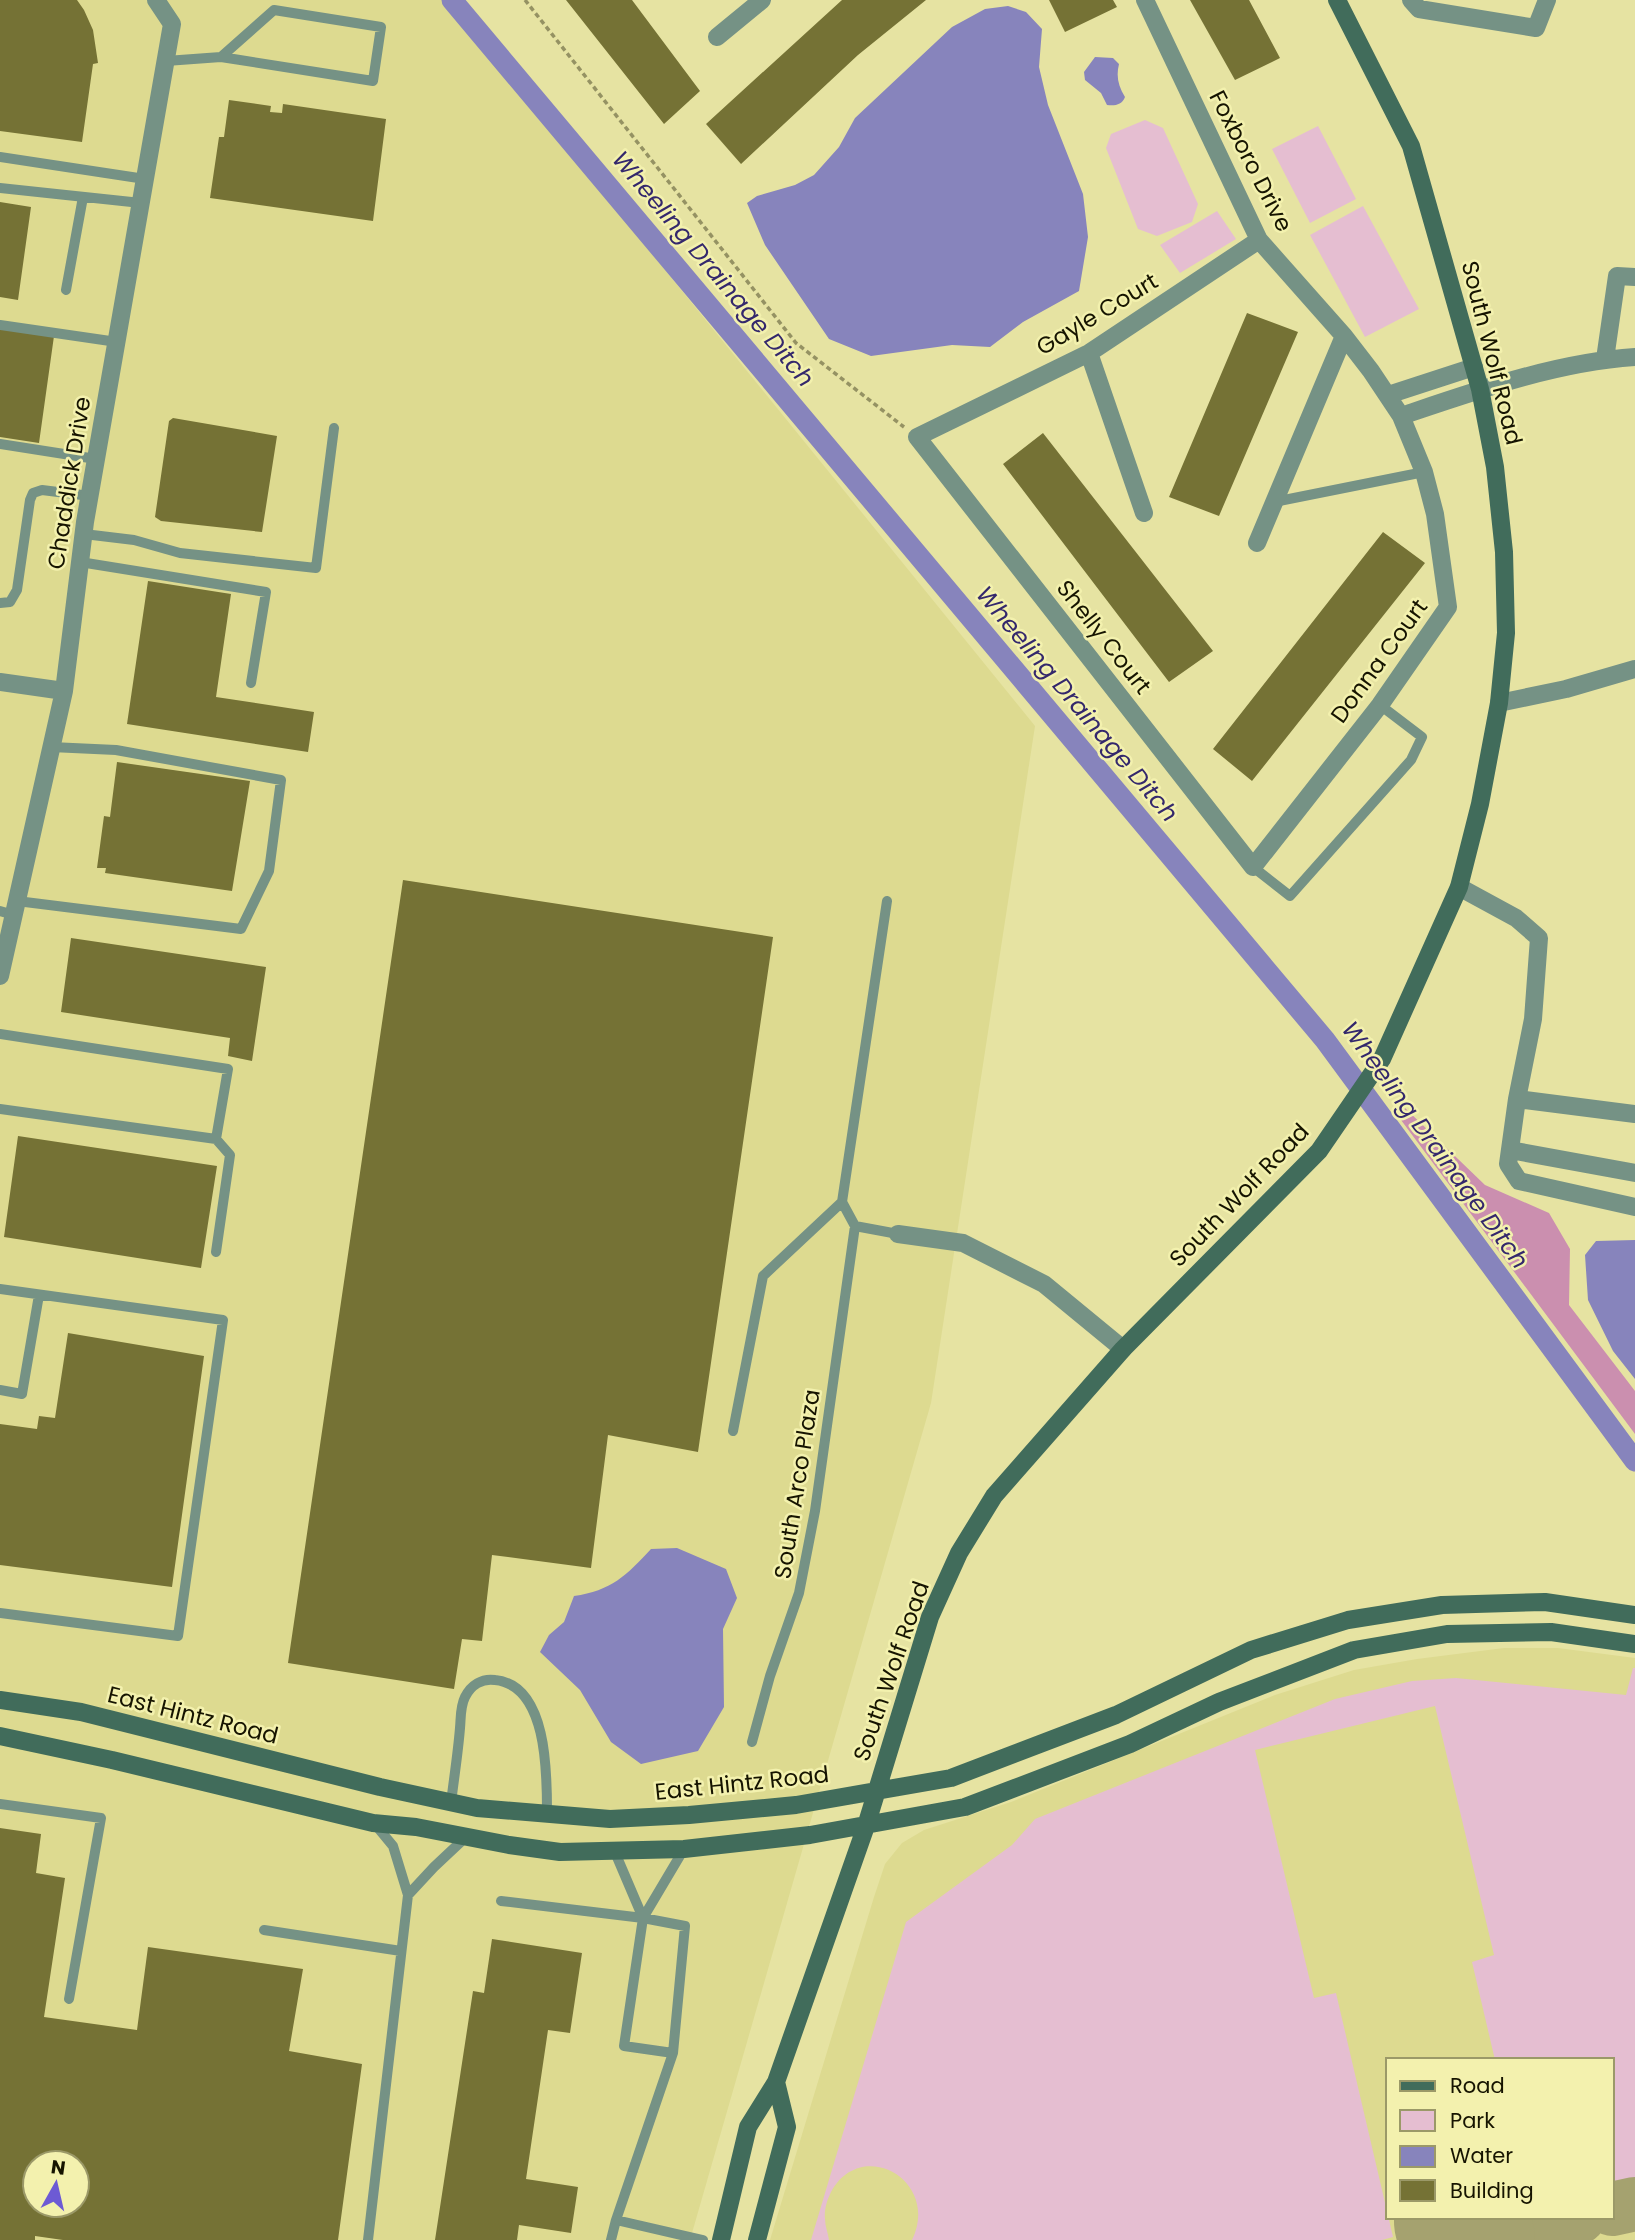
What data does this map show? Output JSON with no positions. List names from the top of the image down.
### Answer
{
  "streets": {
    "main road": ["South Wolf Road", "East Hintz Road"],
    "street": [
      "Foxboro Drive",
      "Gayle Court",
      "Chaddick Drive",
      "Shelly Court",
      "Donna Court"
    ],
    "lane": ["South Arco Plaza"]
  },
  "crossings": [
    ["Foxboro Drive", "Gayle Court"],
    ["Foxboro Drive", "Donna Court"],
    ["Gayle Court", "Shelly Court"],
    ["South Wolf Road", "East Hintz Road"],
    ["Shelly Court", "Donna Court"]
  ],
  "water": ["Wheeling Drainage Ditch"],
  "legend": [
    "Road",
    "Park",
    "Water",
    "Building"
  ],
  "north": "top"
}
